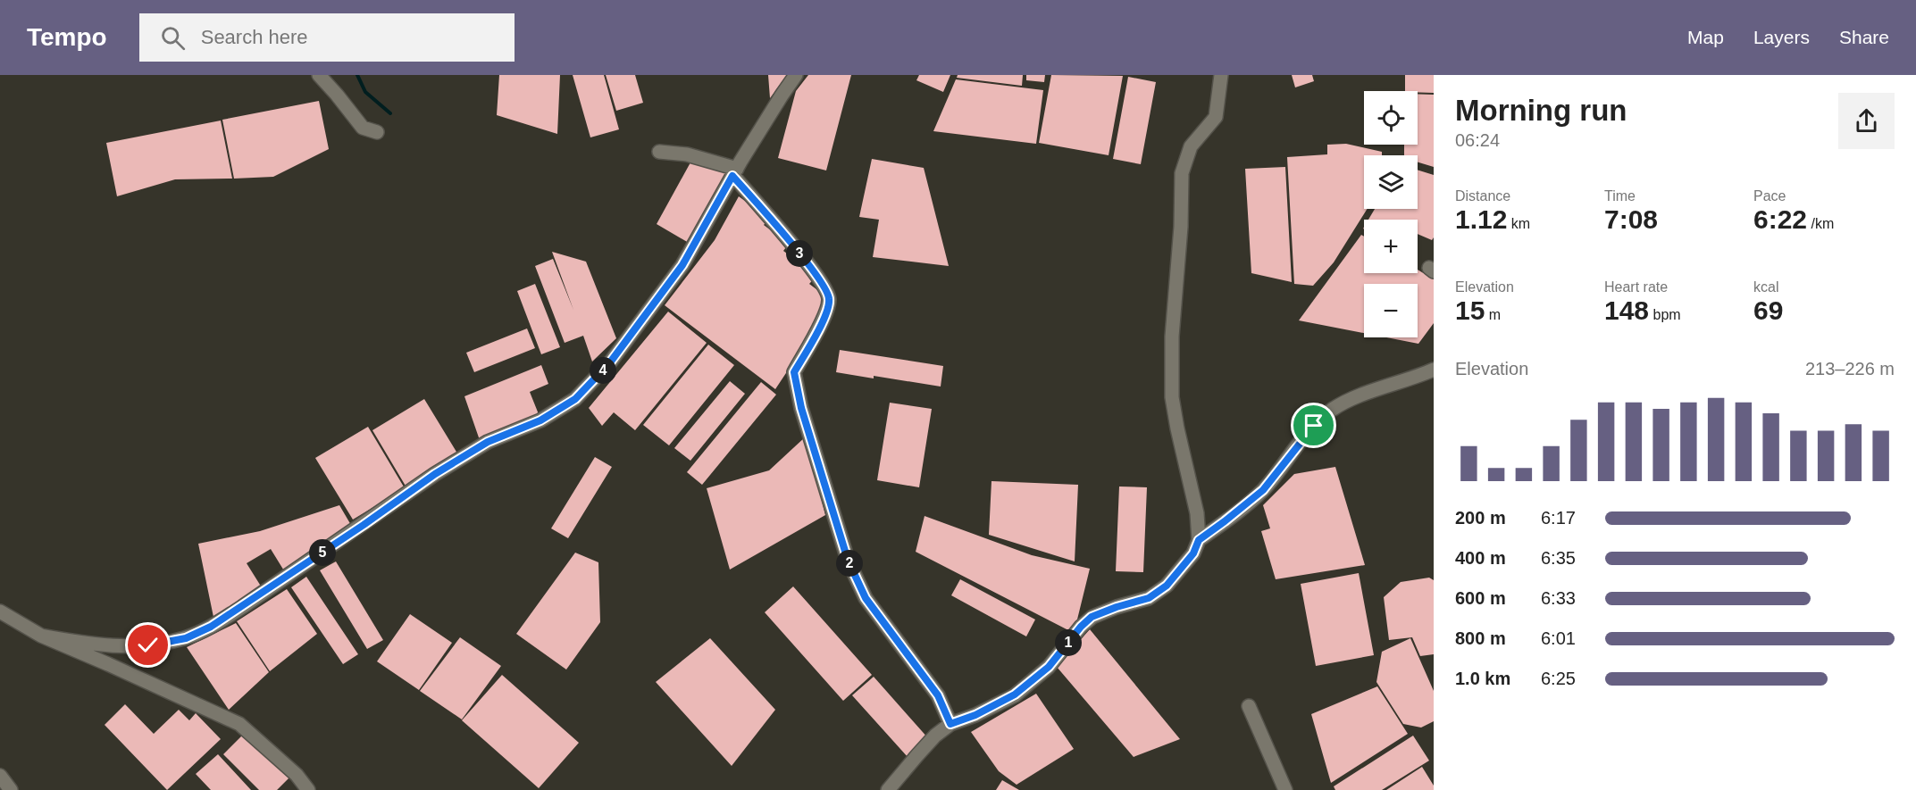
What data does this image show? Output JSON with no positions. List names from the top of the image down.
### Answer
{
  "page": {
    "header": "Tempo",
    "search": "Search here",
    "nav": ["Map", "Layers", "Share"],
    "heading": ["Morning run", "06:24"],
    "map_buttons": ["+", "−"],
    "stats": [
      ["Distance", "1.12 km"],
      ["Time", "7:08"],
      ["Pace", "6:22 /km"],
      ["Elevation", "15 m"],
      ["Heart rate", "148 bpm"],
      ["kcal", "69"]
    ],
    "pins": [
      "3",
      "4",
      "5",
      "2",
      "1"
    ],
    "chart": ["Elevation", "213–226 m"],
    "list": [
      {
        "name": "200 m",
        "note": "6:17"
      },
      {
        "name": "400 m",
        "note": "6:35"
      },
      {
        "name": "600 m",
        "note": "6:33"
      },
      {
        "name": "800 m",
        "note": "6:01"
      },
      {
        "name": "1.0 km",
        "note": "6:25"
      }
    ]
  }
}
